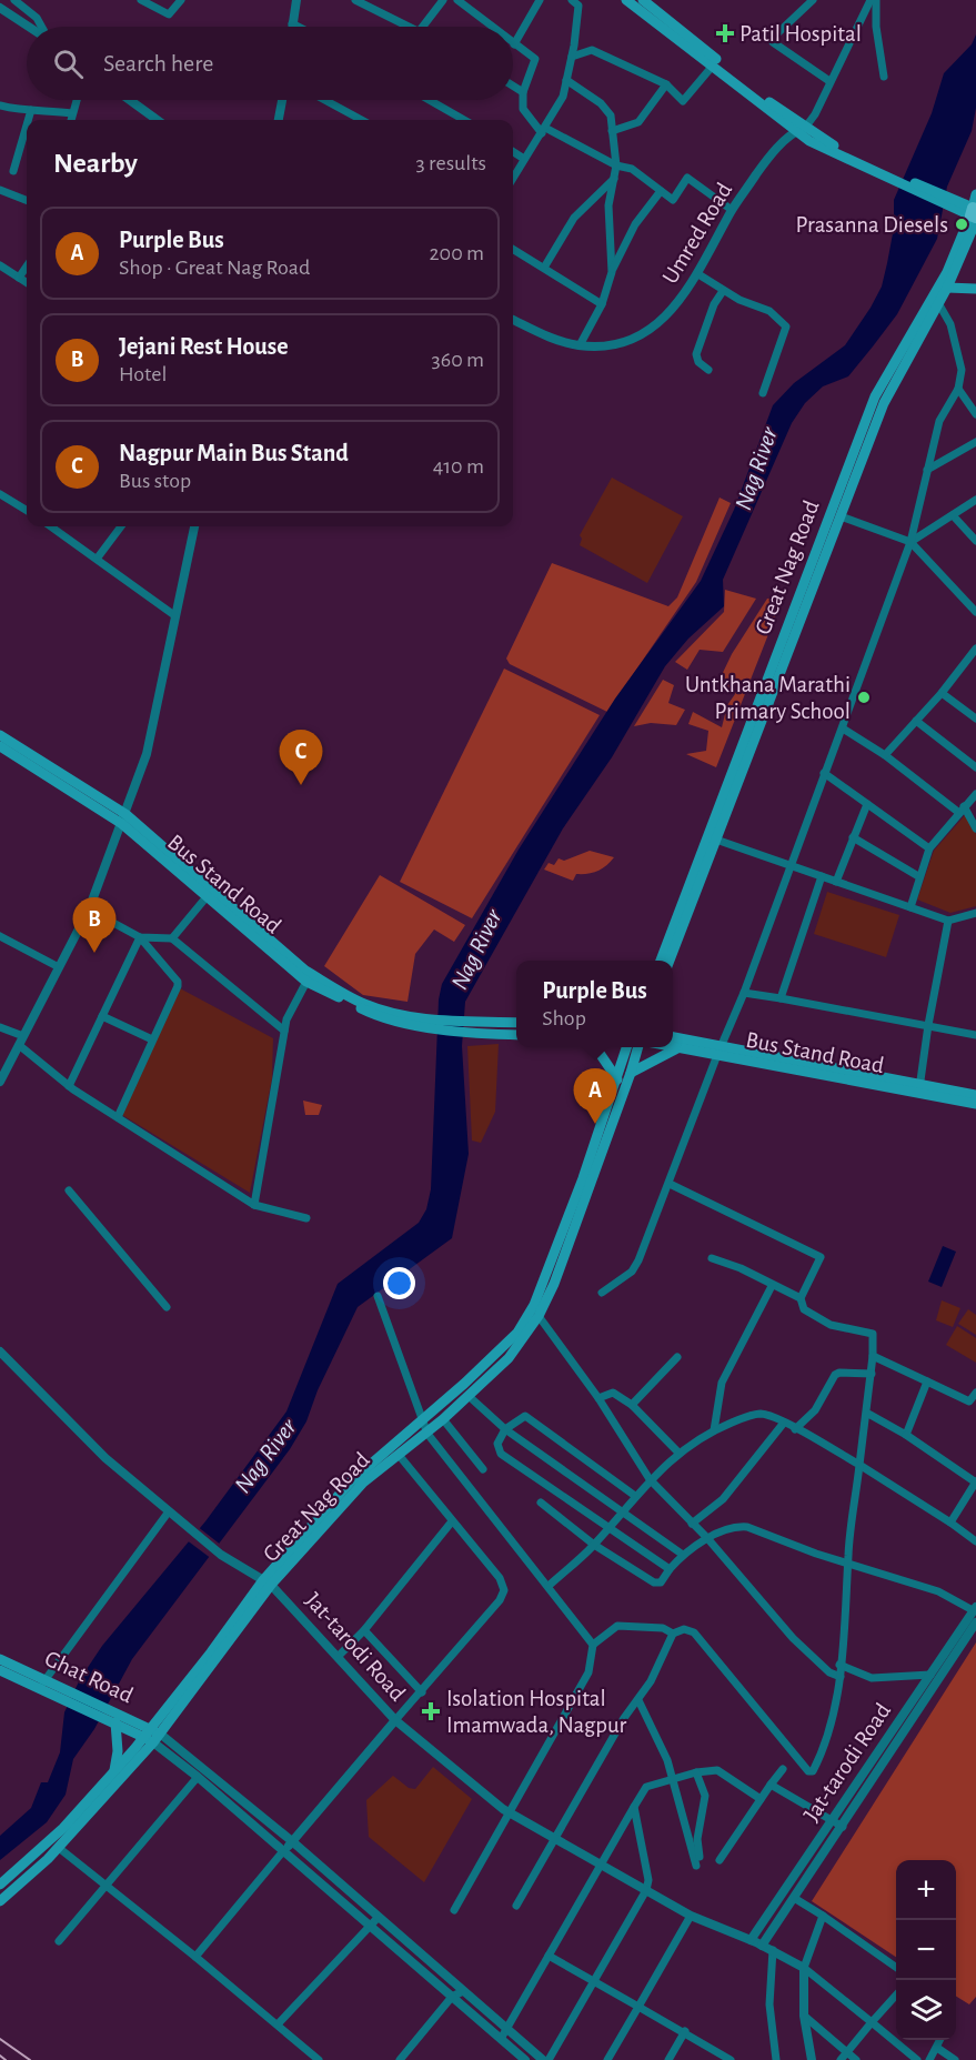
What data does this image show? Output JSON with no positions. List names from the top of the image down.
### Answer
{
  "streets": {
    "main road": ["Great Nag Road", "Bus Stand Road", "Ghat Road"],
    "street": ["Umred Road", "Jat-tarodi Road"]
  },
  "crossings": [
    ["Great Nag Road", "Jat-tarodi Road"],
    ["Great Nag Road", "Ghat Road"]
  ],
  "water": ["Nag River"],
  "places": {
    "health": ["Patil Hospital", "Isolation Hospital Imamwada, Nagpur"],
    "other": ["Prasanna Diesels", "Untkhana Marathi Primary School"]
  },
  "page": {
    "search": "Search here",
    "heading": ["Nearby", "3 results"],
    "list": [
      {
        "mark": "A",
        "name": "Purple Bus",
        "note": "Shop · Great Nag Road",
        "value": "200 m"
      },
      {
        "mark": "B",
        "name": "Jejani Rest House",
        "note": "Hotel",
        "value": "360 m"
      },
      {
        "mark": "C",
        "name": "Nagpur Main Bus Stand",
        "note": "Bus stop",
        "value": "410 m"
      }
    ],
    "pins": ["C", "B", "A"],
    "popup": ["Purple Bus", "Shop"],
    "map_buttons": ["+", "−"]
  }
}
